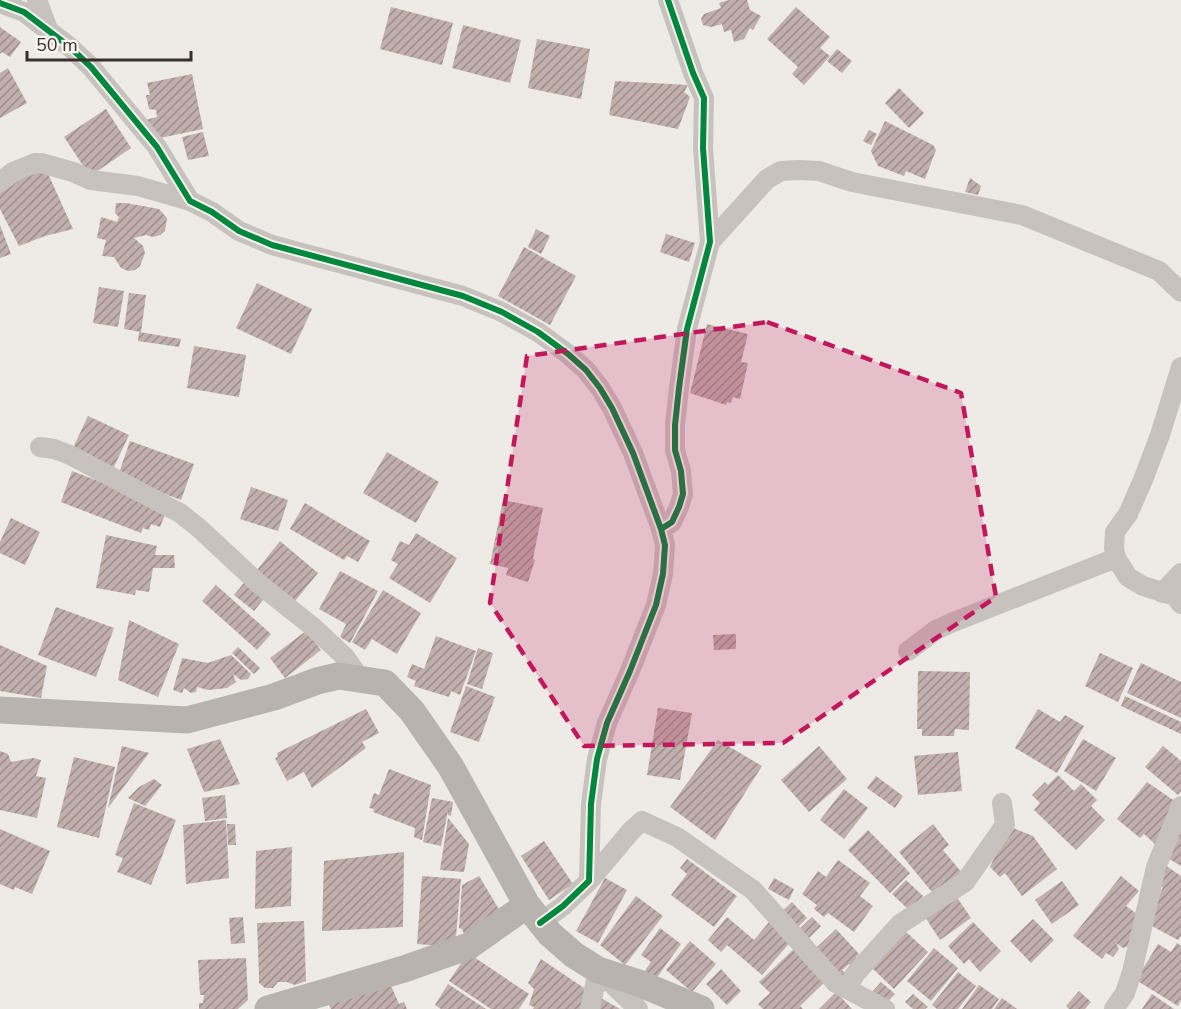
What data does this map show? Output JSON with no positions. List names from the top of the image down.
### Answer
{
  "scale_bar": "50 m"
}
